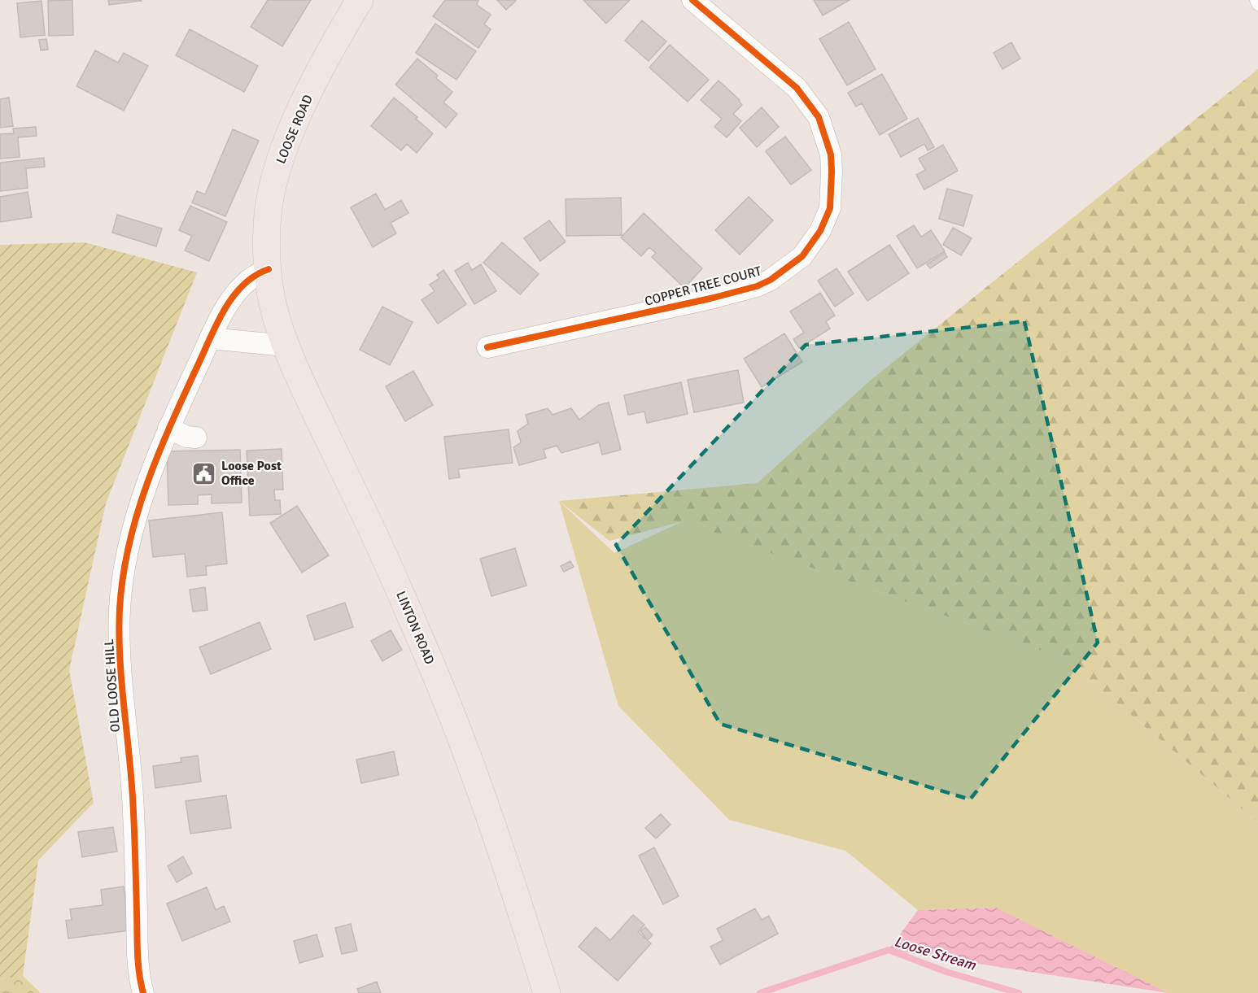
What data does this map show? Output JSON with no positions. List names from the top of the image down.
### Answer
{
  "streets": {
    "highway": ["LOOSE ROAD", "LINTON ROAD"],
    "street": ["COPPER TREE COURT", "OLD LOOSE HILL"]
  },
  "crossings": [
    ["LOOSE ROAD", "LINTON ROAD"],
    ["LOOSE ROAD", "OLD LOOSE HILL"],
    ["LINTON ROAD", "OLD LOOSE HILL"]
  ],
  "water": ["Loose Stream"],
  "places": {
    "public building": ["Loose Post Office"]
  }
}
